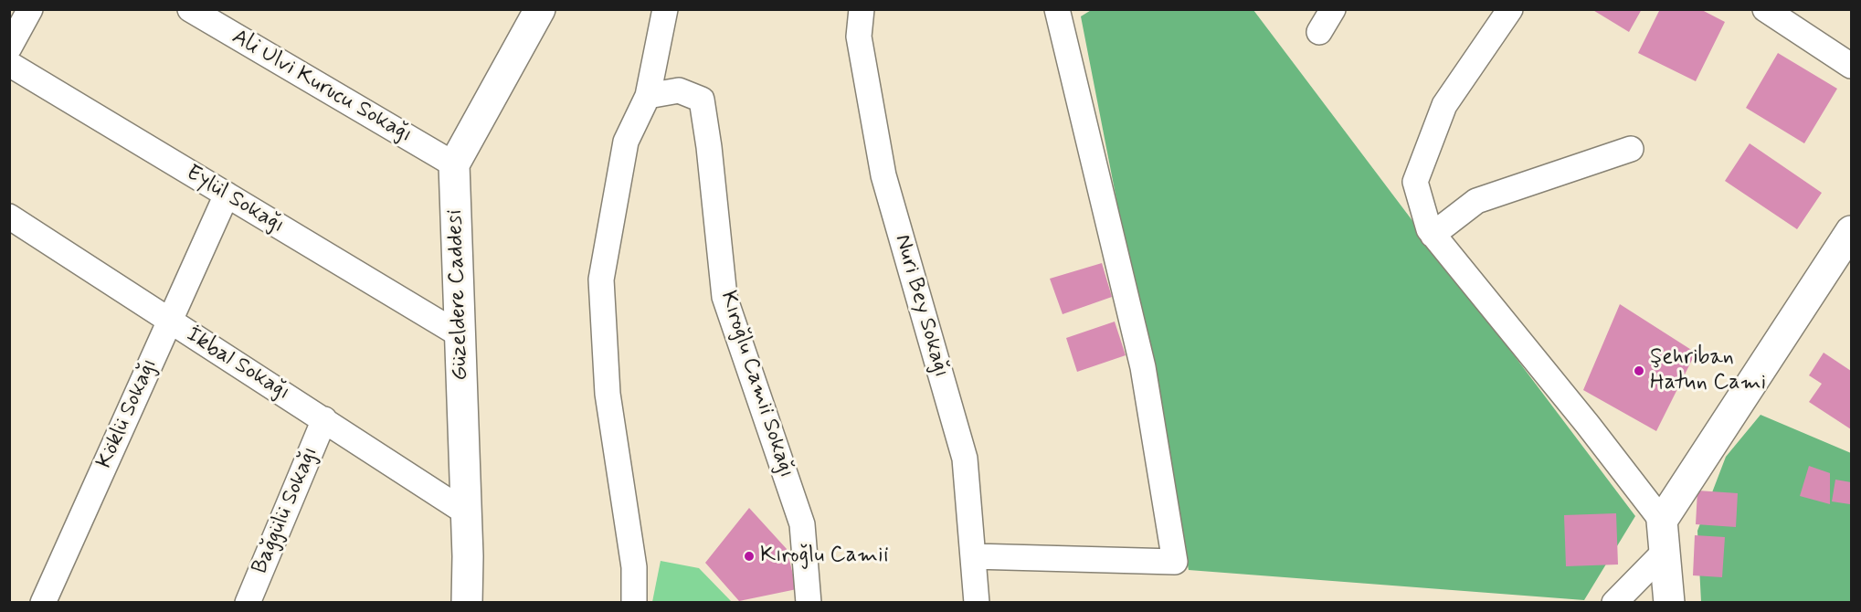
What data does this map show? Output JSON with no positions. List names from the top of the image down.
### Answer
{
  "streets": {
    "street": [
      "Ali Ulvi Kurucu Sokağı",
      "Eylül Sokağı",
      "Güzeldere Caddesi",
      "Nuri Bey Sokağı",
      "İkbal Sokağı",
      "Kıroğlu Camii Sokağı",
      "Köklü Sokağı",
      "Bağgülü Sokağı"
    ]
  },
  "crossings": [
    ["Ali Ulvi Kurucu Sokağı", "Güzeldere Caddesi"],
    ["Eylül Sokağı", "Güzeldere Caddesi"],
    ["Eylül Sokağı", "Köklü Sokağı"],
    ["Güzeldere Caddesi", "İkbal Sokağı"],
    ["İkbal Sokağı", "Köklü Sokağı"],
    ["İkbal Sokağı", "Bağgülü Sokağı"]
  ],
  "places": ["Şehriban Hatun Cami", "Kıroğlu Camii"]
}
